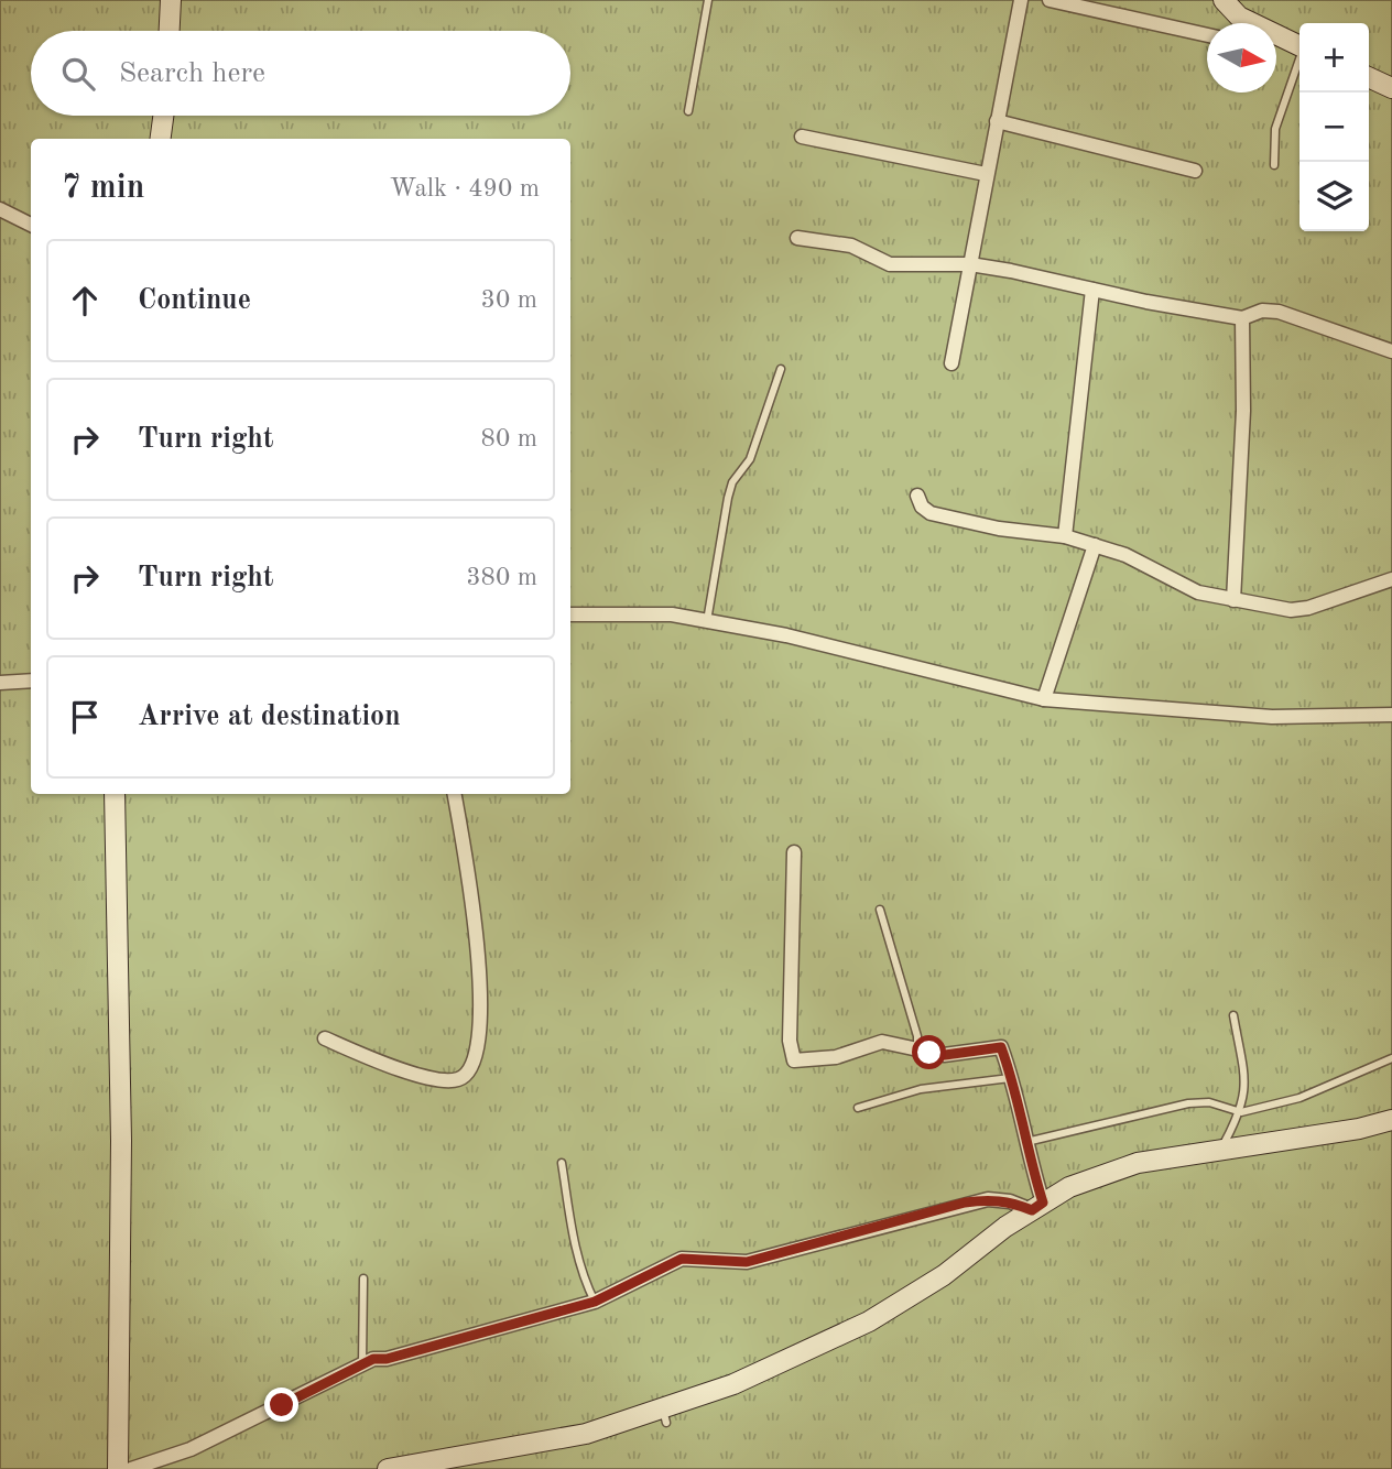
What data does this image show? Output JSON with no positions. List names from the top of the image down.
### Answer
{
  "north": "right",
  "page": {
    "map_buttons": ["+", "−"],
    "search": "Search here",
    "heading": ["7 min", "Walk · 490 m"],
    "list": [
      ["Continue", "30 m"],
      ["Turn right", "80 m"],
      ["Turn right", "380 m"],
      "Arrive at destination"
    ]
  }
}
